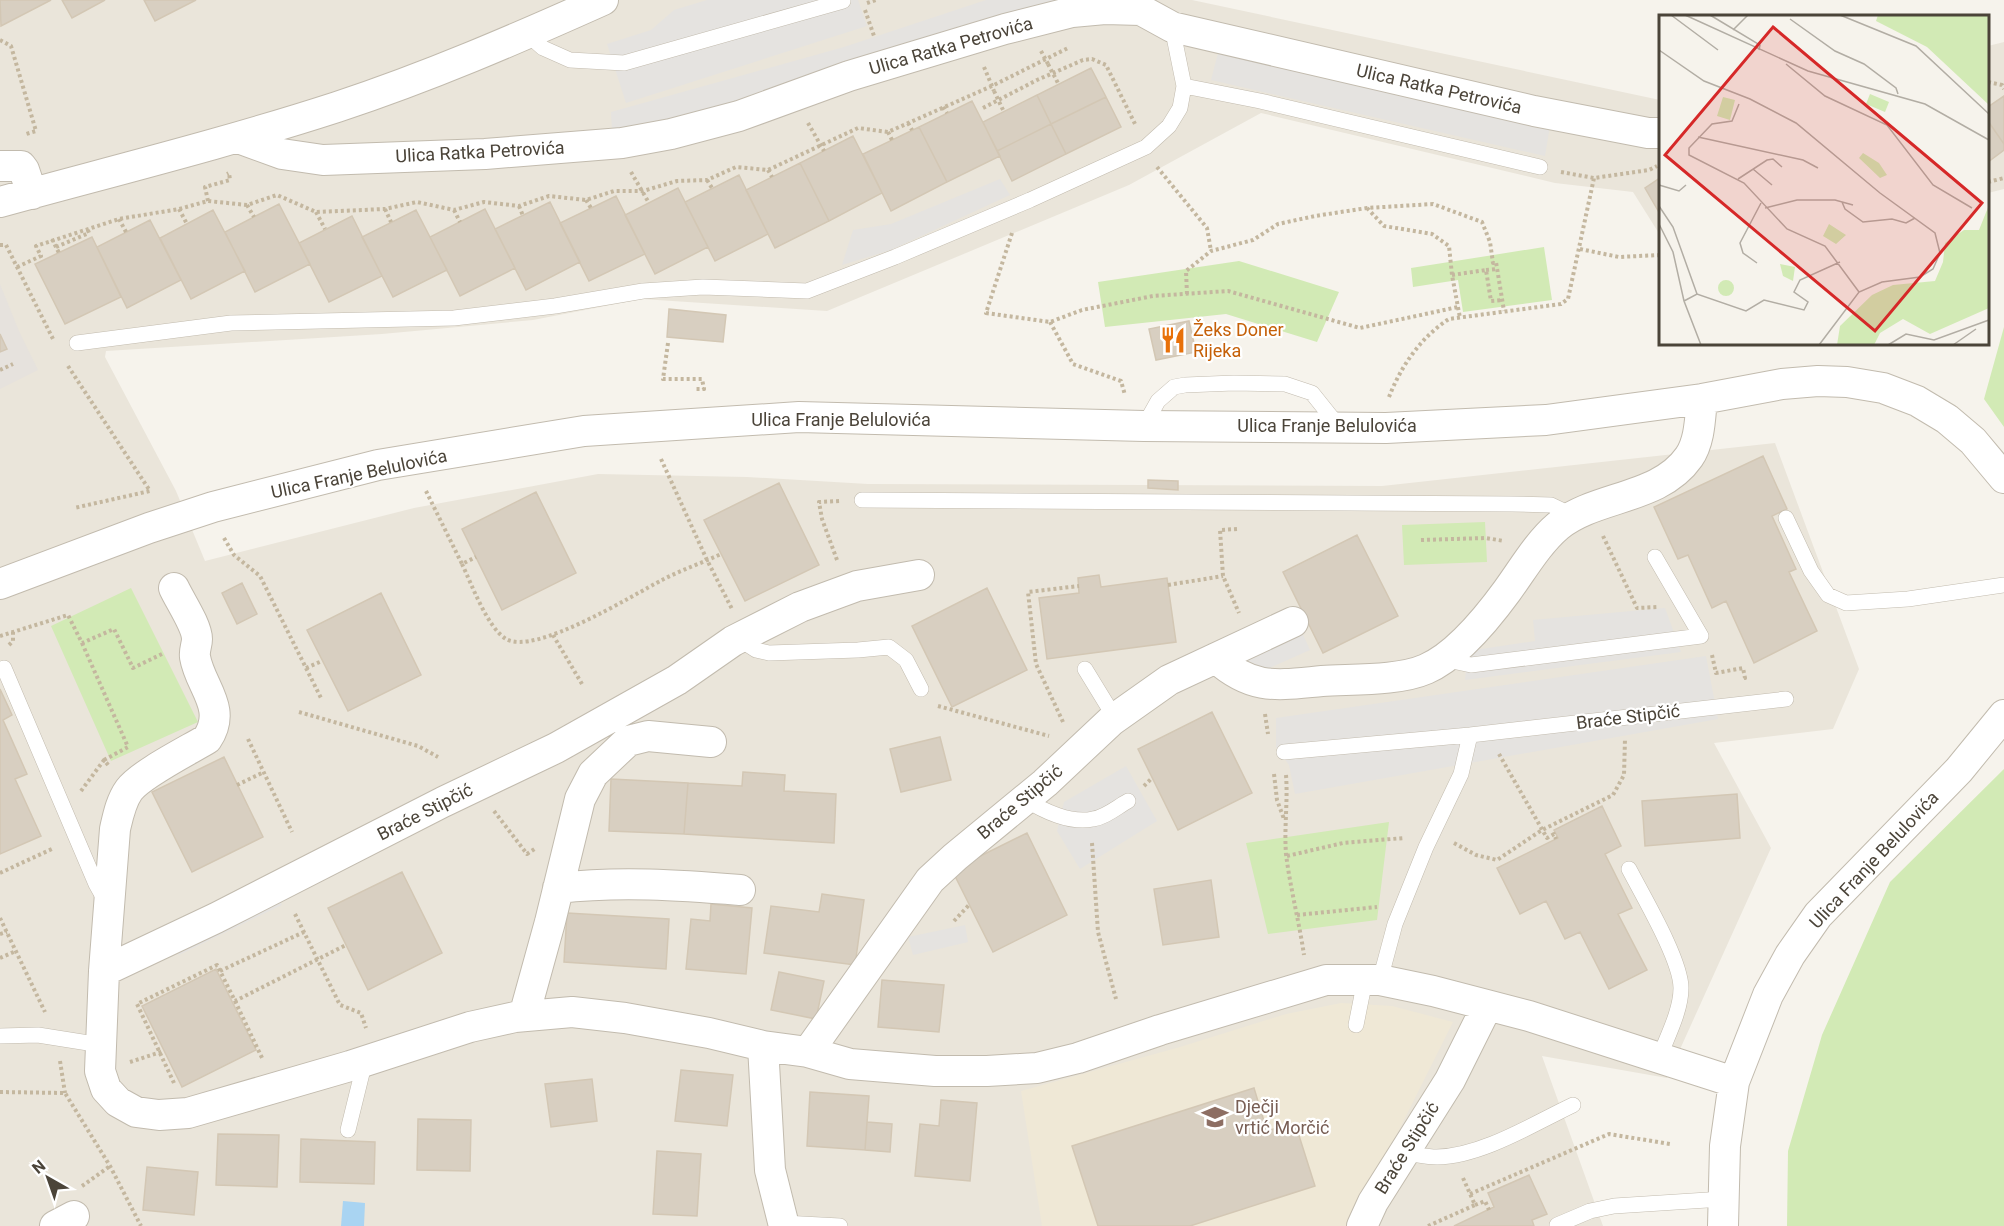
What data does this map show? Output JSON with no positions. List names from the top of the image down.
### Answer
{
  "streets": {
    "street": ["Ulica Ratka Petrovića", "Ulica Franje Belulovića", "Braće Stipčić"]
  },
  "places": {
    "restaurant": ["Žeks Doner Rijeka"],
    "school or university": ["Dječji vrtić Morčić"]
  },
  "north": "top left"
}
